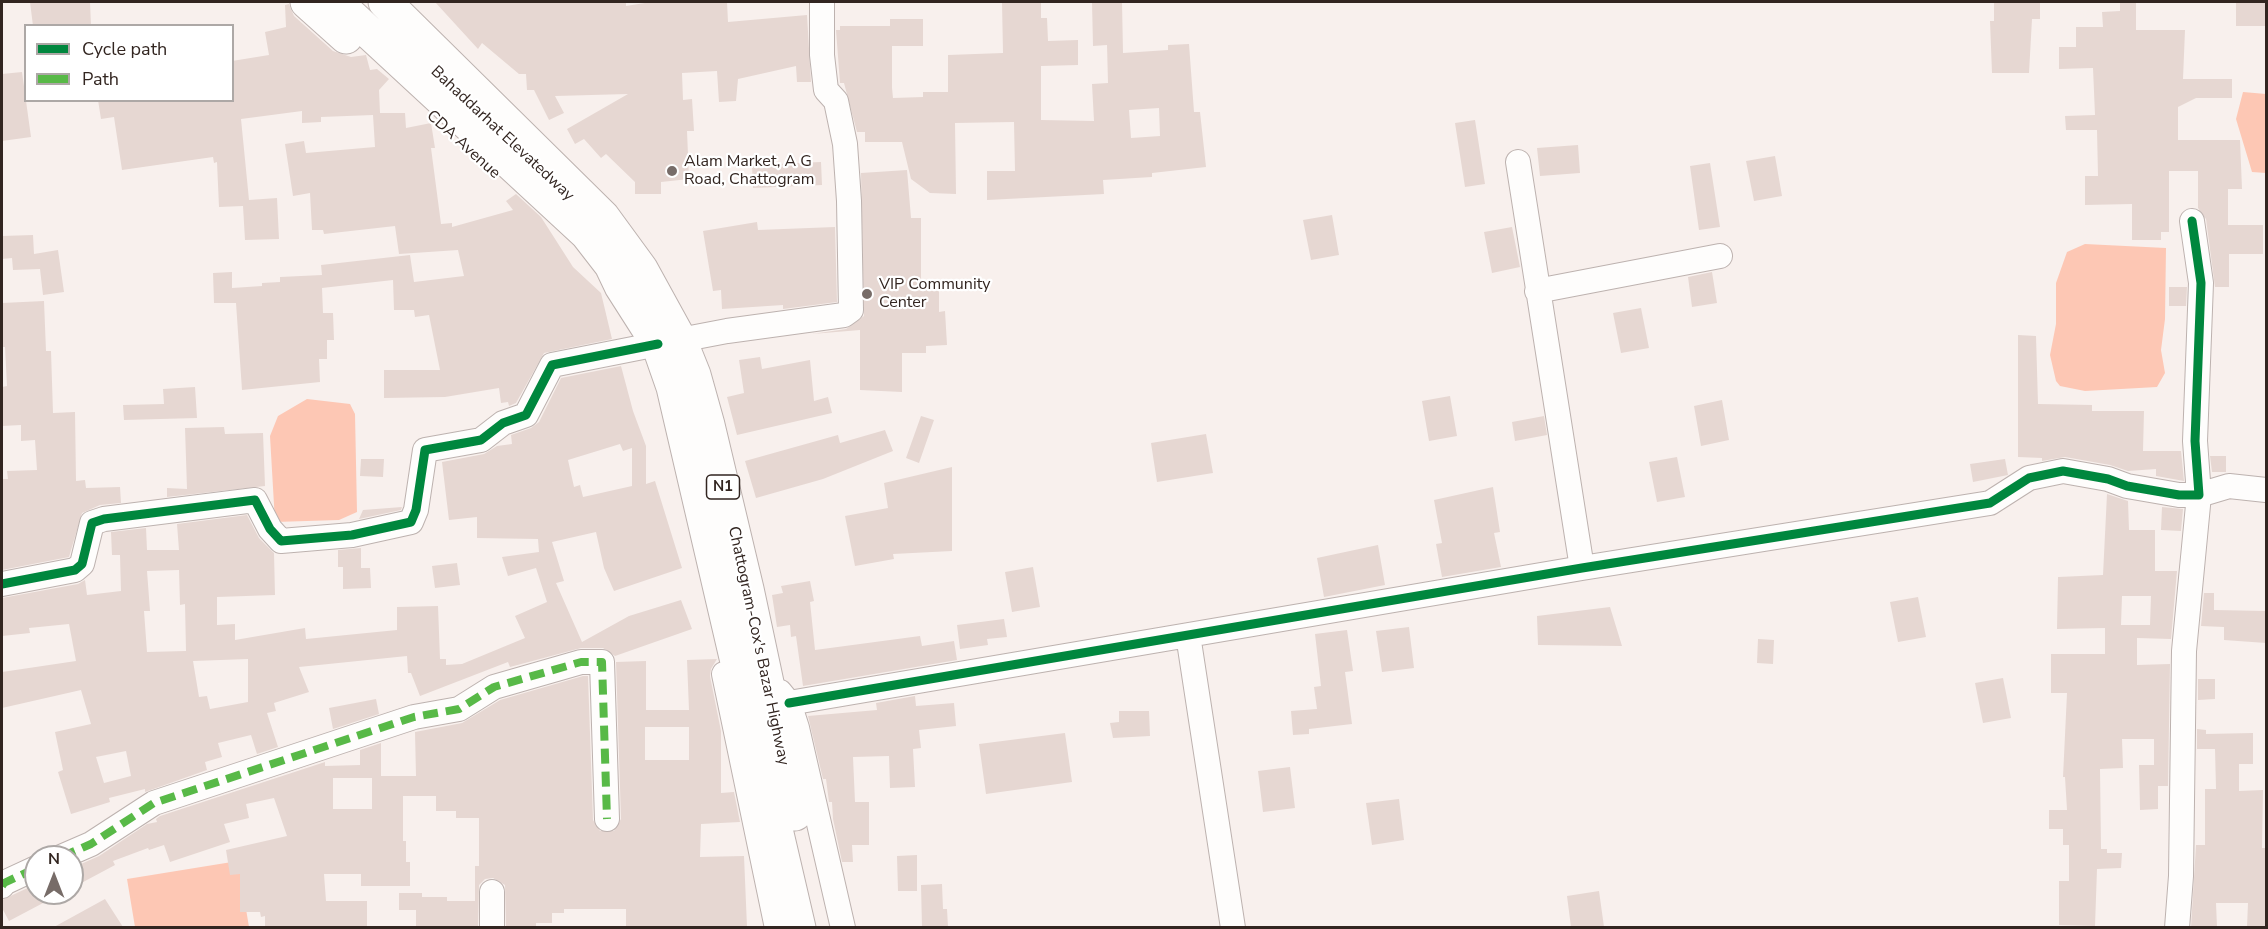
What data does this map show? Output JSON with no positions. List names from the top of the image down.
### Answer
{
  "streets": {
    "highway": [
      "Bahaddarhat Elevatedway",
      "CDA Avenue",
      "N1",
      "Chattogram-Cox's Bazar Highway"
    ]
  },
  "crossings": [
    ["Bahaddarhat Elevatedway", "CDA Avenue"],
    ["Bahaddarhat Elevatedway", "N1"],
    ["Bahaddarhat Elevatedway", "Chattogram-Cox's Bazar Highway"],
    ["CDA Avenue", "N1"],
    ["CDA Avenue", "Chattogram-Cox's Bazar Highway"],
    ["N1", "Chattogram-Cox's Bazar Highway"]
  ],
  "places": ["Alam Market, A G Road, Chattogram", "VIP Community Center"],
  "legend": ["Cycle path", "Path"],
  "north": "top"
}
